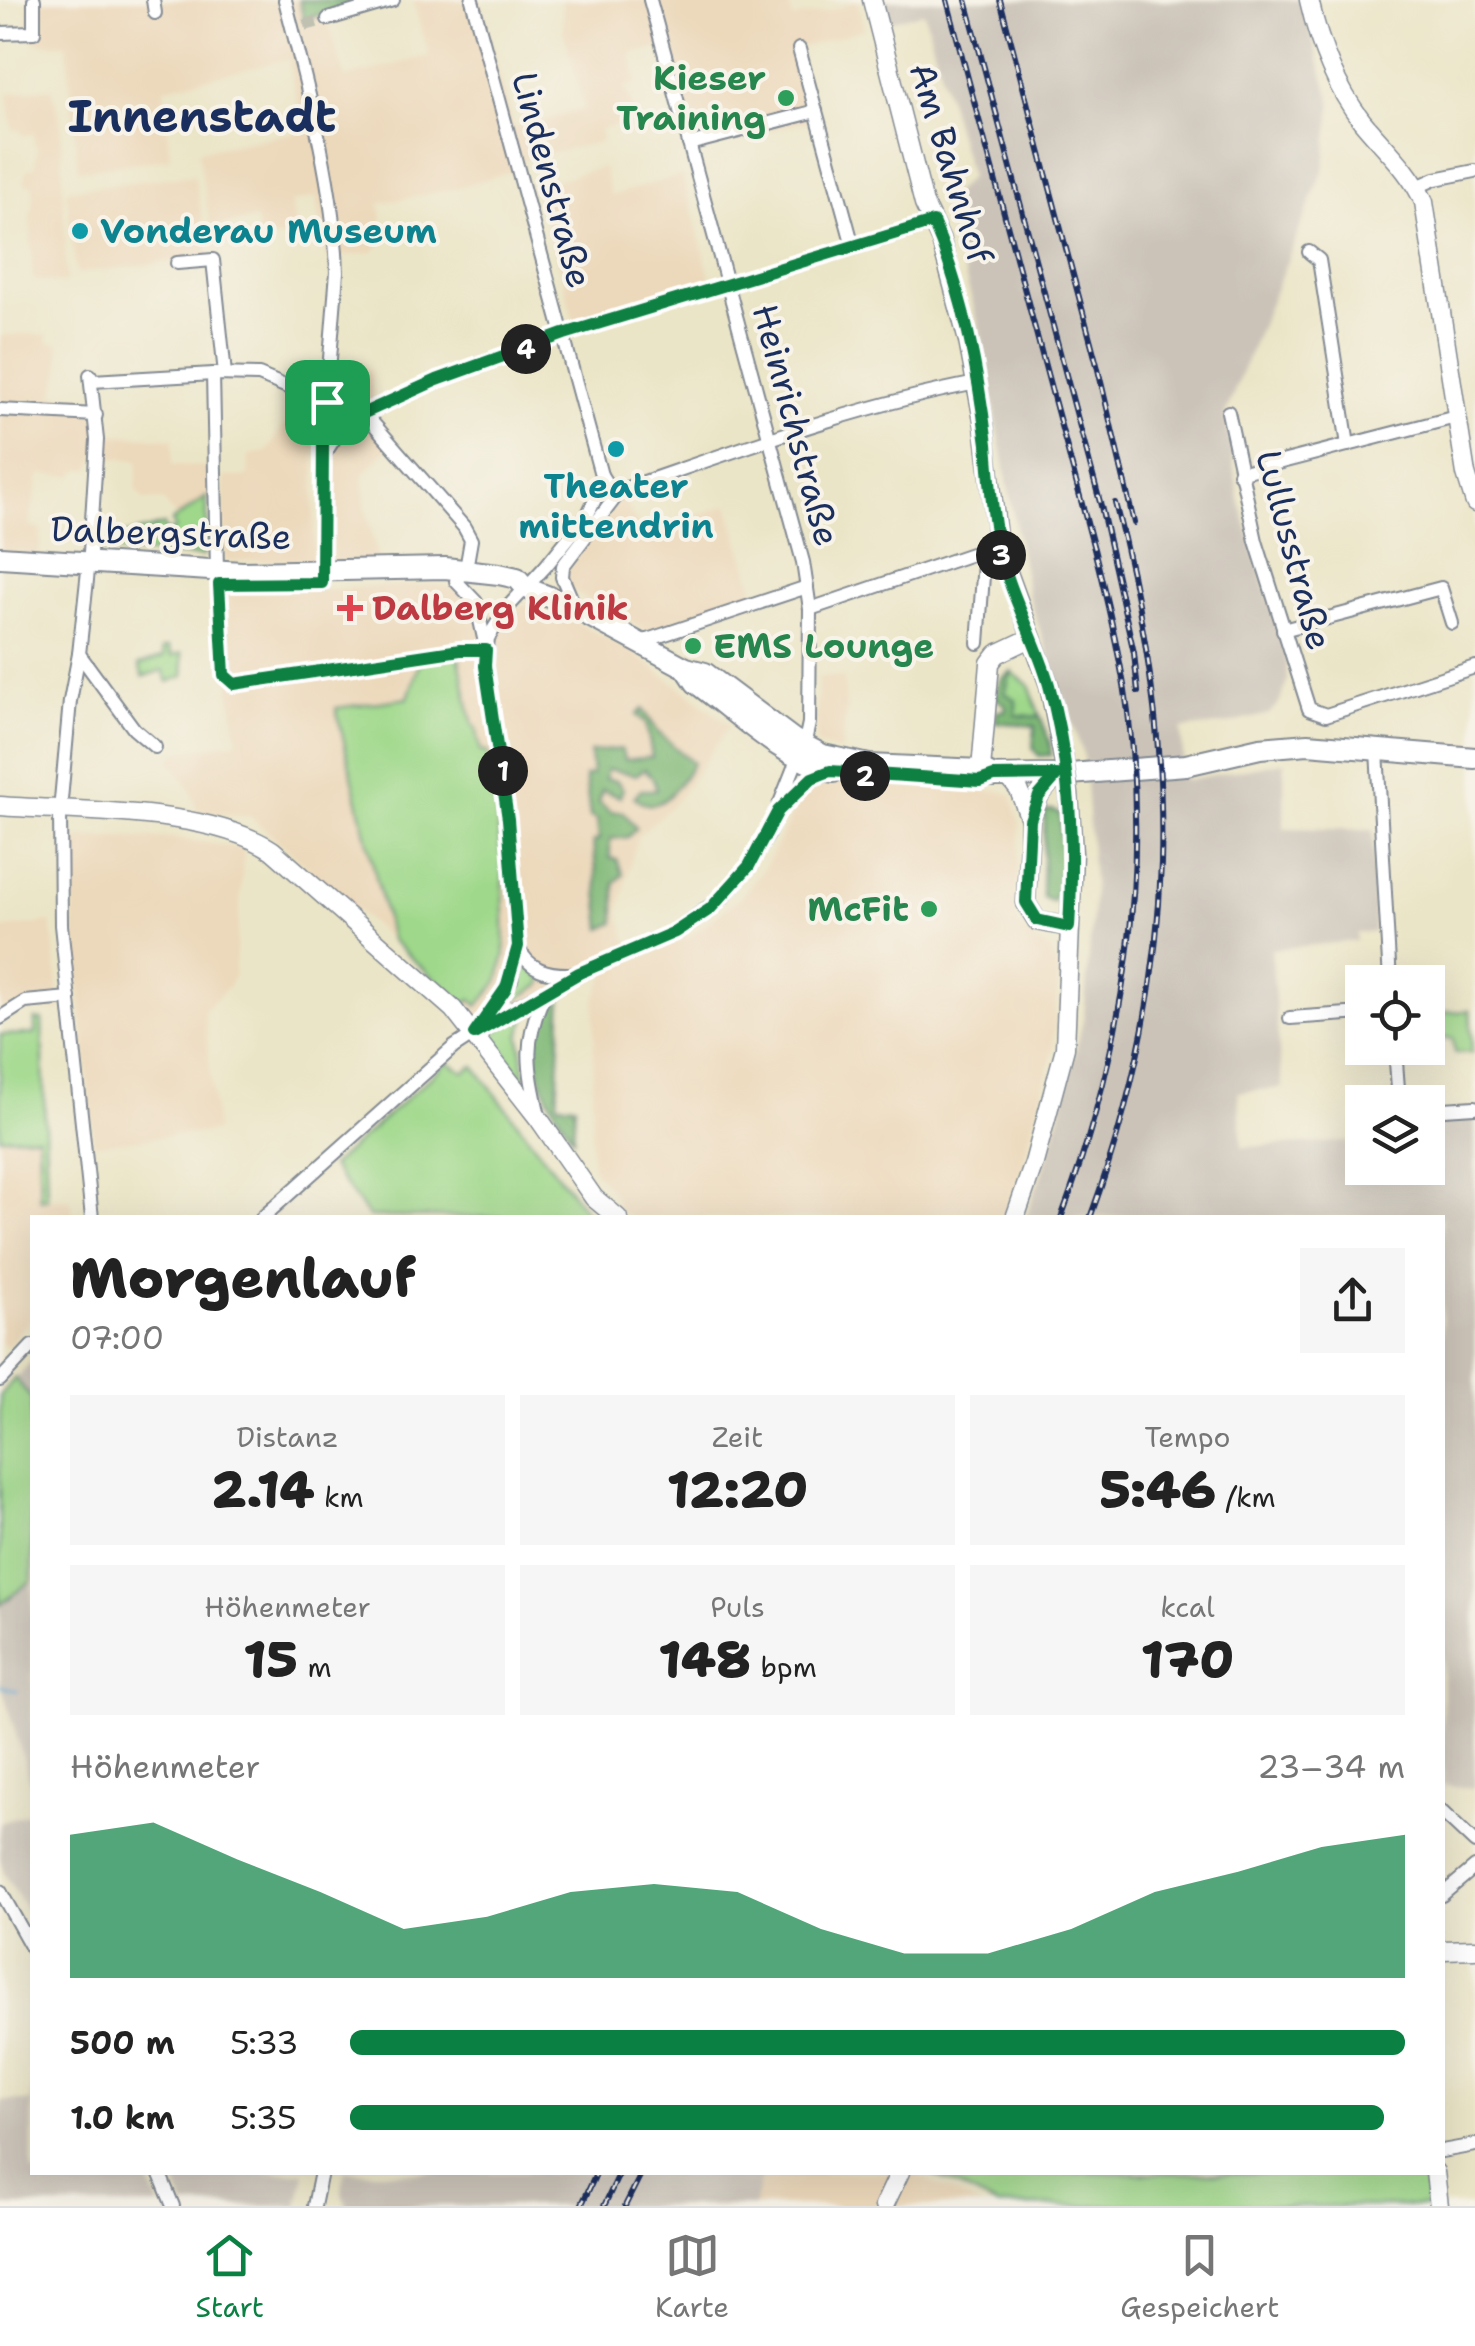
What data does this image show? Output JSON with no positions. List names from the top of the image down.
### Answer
{
  "streets": {
    "main road": ["Am Bahnhof", "Dalbergstraße"],
    "street": ["Lindenstraße", "Heinrichstraße", "Lullusstraße"]
  },
  "crossings": [
    ["Heinrichstraße", "Dalbergstraße"]
  ],
  "districts": ["Innenstadt"],
  "places": {
    "other": [
      "Kieser Training",
      "Vonderau Museum",
      "Theater mittendrin",
      "EMS Lounge",
      "McFit"
    ],
    "health": ["Dalberg Klinik"]
  },
  "page": {
    "pins": [
      "4",
      "3",
      "1",
      "2"
    ],
    "heading": ["Morgenlauf", "07:00"],
    "stats": [
      ["Distanz", "2.14 km"],
      ["Zeit", "12:20"],
      ["Tempo", "5:46 /km"],
      ["Höhenmeter", "15 m"],
      ["Puls", "148 bpm"],
      ["kcal", "170"]
    ],
    "chart": ["Höhenmeter", "23–34 m"],
    "list": [
      {
        "name": "500 m",
        "note": "5:33"
      },
      {
        "name": "1.0 km",
        "note": "5:35"
      }
    ],
    "tabs": ["Start", "Karte", "Gespeichert"]
  }
}
